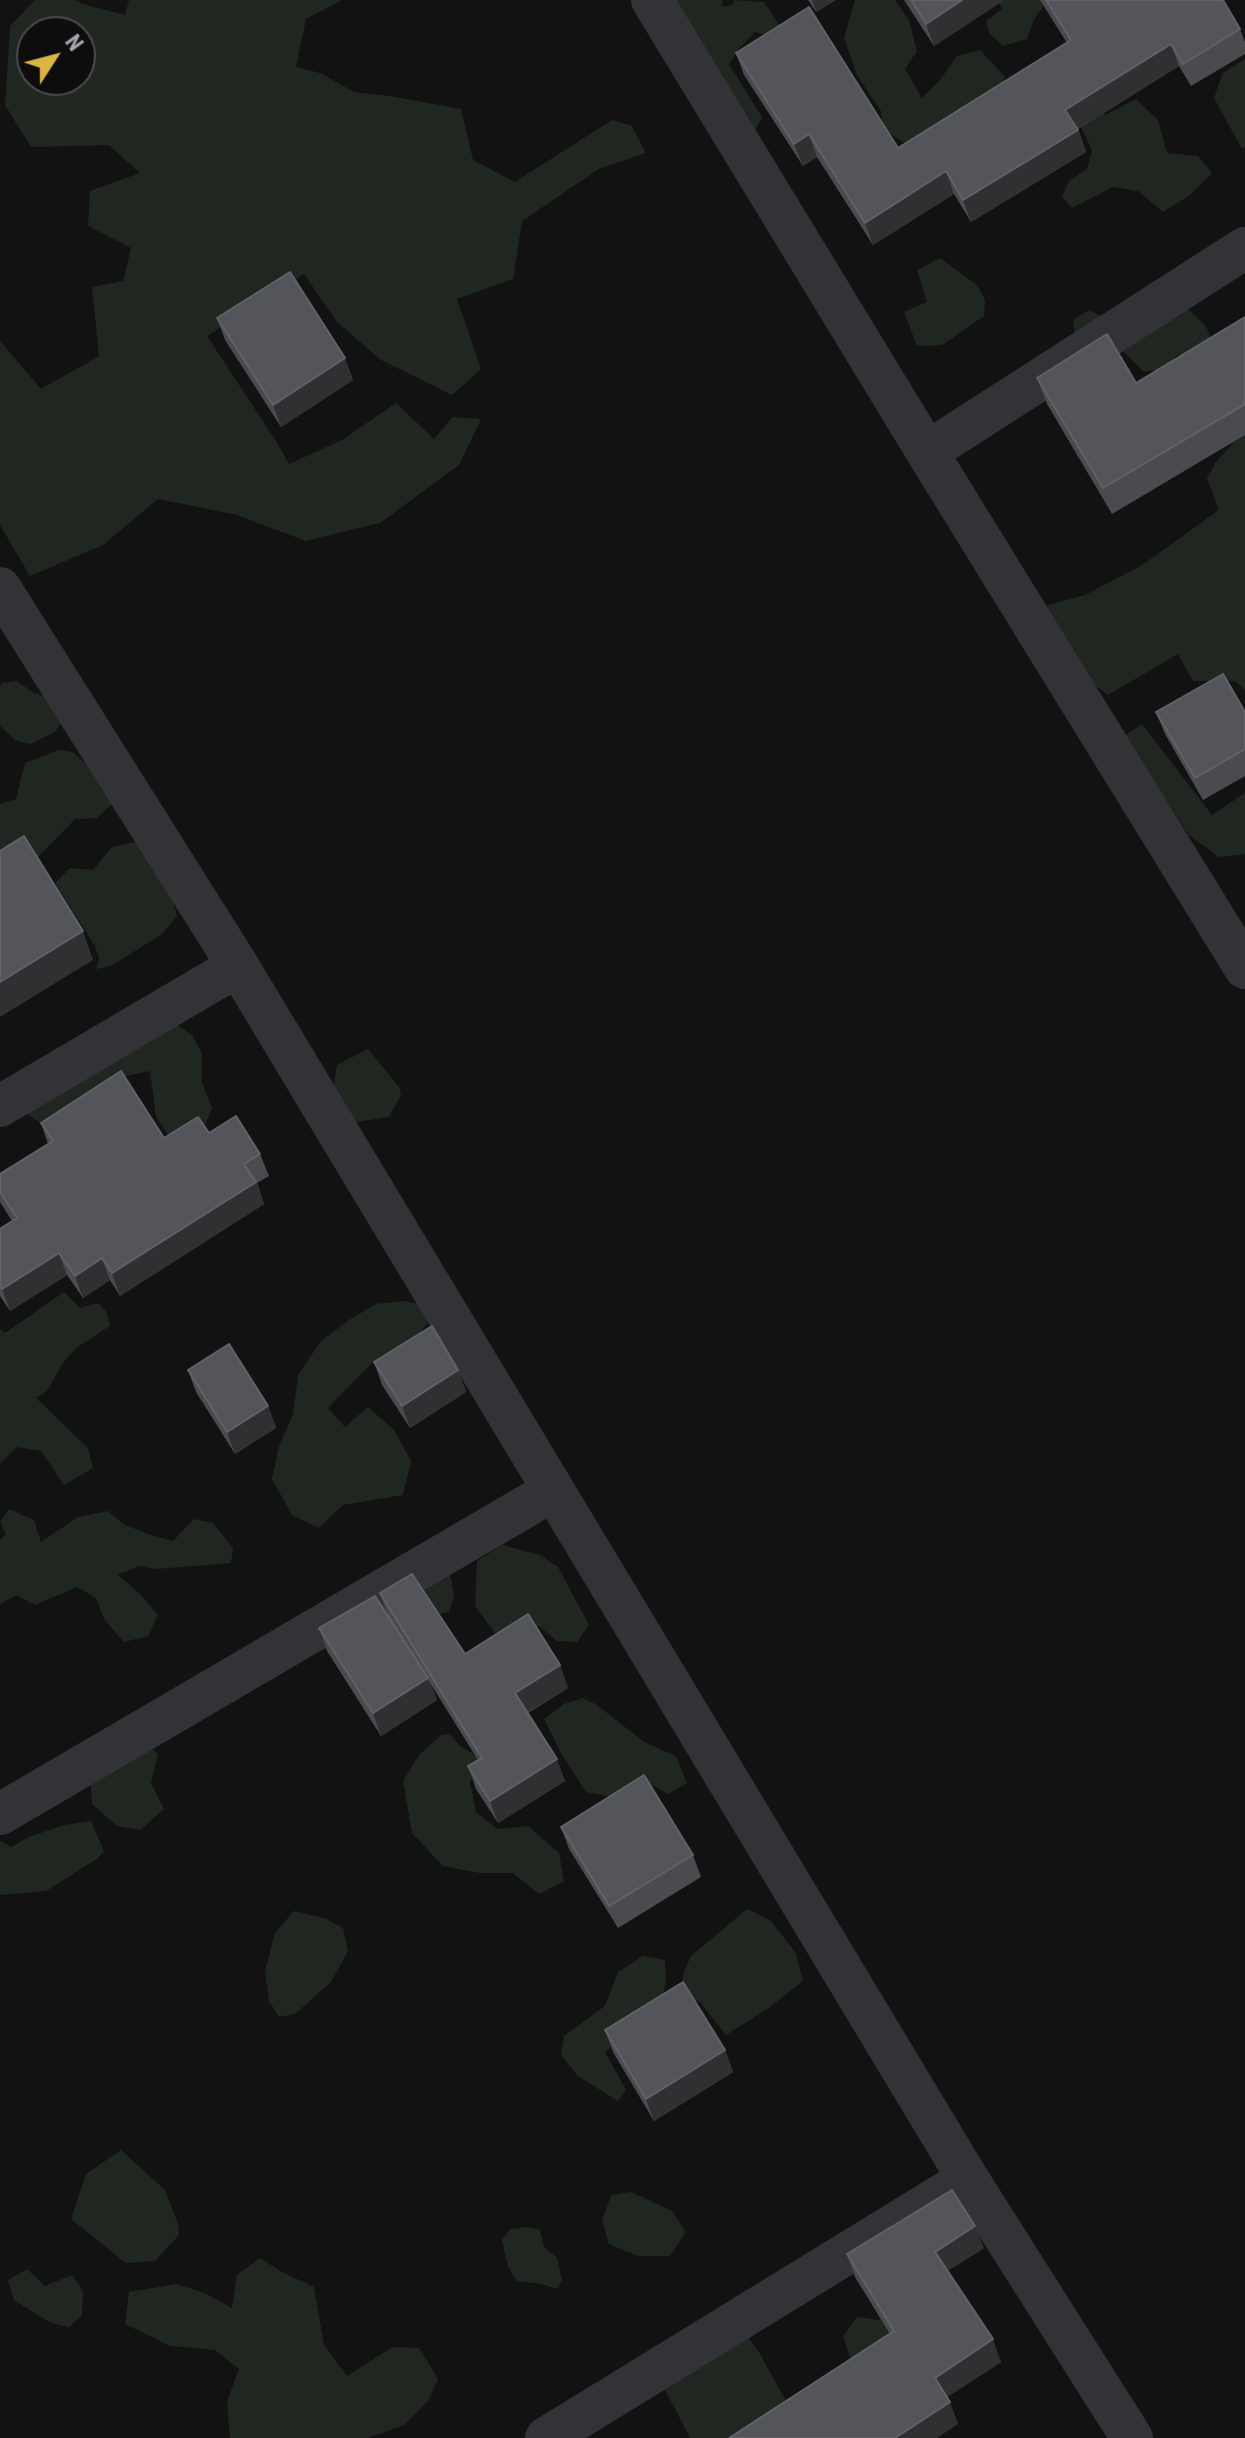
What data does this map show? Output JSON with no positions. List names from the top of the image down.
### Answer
{
  "north": "top right"
}
